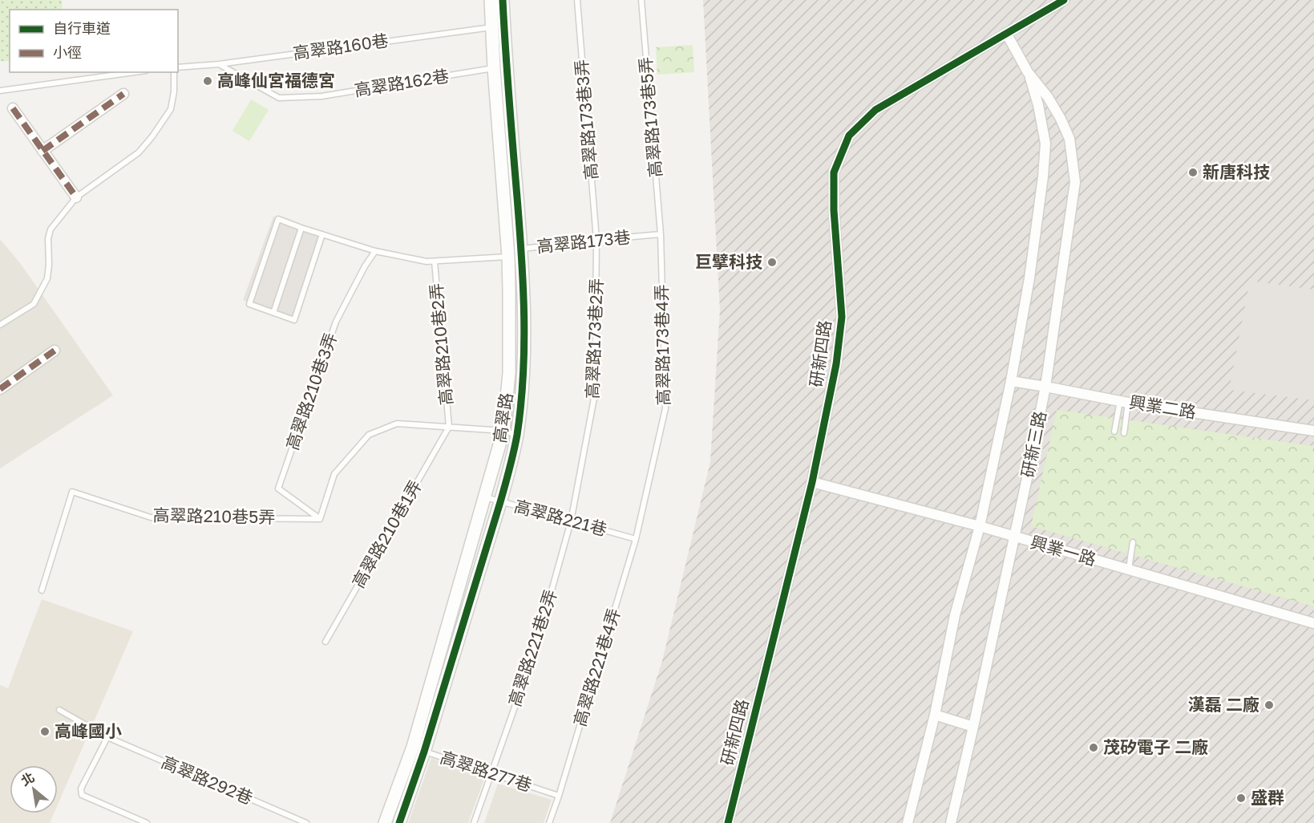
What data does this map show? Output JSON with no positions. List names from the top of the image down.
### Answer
{
  "streets": {
    "street": [
      "研新四路",
      "興業二路",
      "高翠路",
      "研新三路",
      "興業一路"
    ],
    "lane": [
      "高翠路160巷",
      "高翠路162巷",
      "高翠路173巷5弄",
      "高翠路173巷3弄",
      "高翠路173巷",
      "高翠路173巷2弄",
      "高翠路210巷2弄",
      "高翠路173巷4弄",
      "高翠路210巷3弄",
      "高翠路210巷5弄",
      "高翠路221巷",
      "高翠路210巷1弄",
      "高翠路221巷2弄",
      "高翠路221巷4弄",
      "高翠路277巷",
      "高翠路292巷"
    ]
  },
  "crossings": [
    ["高翠路160巷", "高翠路162巷"],
    ["高翠路160巷", "高翠路"],
    ["高翠路162巷", "高翠路"],
    ["高翠路173巷5弄", "高翠路173巷"],
    ["高翠路173巷5弄", "高翠路173巷4弄"],
    ["高翠路173巷3弄", "高翠路173巷"],
    ["高翠路173巷3弄", "高翠路173巷2弄"],
    ["高翠路173巷", "高翠路173巷2弄"],
    ["高翠路173巷", "高翠路173巷4弄"],
    ["高翠路173巷", "高翠路"],
    ["高翠路173巷2弄", "高翠路221巷"],
    ["高翠路173巷2弄", "高翠路221巷2弄"],
    ["高翠路210巷2弄", "高翠路210巷1弄"],
    ["高翠路173巷4弄", "高翠路221巷"],
    ["高翠路173巷4弄", "高翠路221巷4弄"],
    ["研新四路", "研新三路"],
    ["研新四路", "興業一路"],
    ["高翠路210巷3弄", "高翠路210巷5弄"],
    ["興業二路", "研新三路"],
    ["高翠路", "高翠路221巷"],
    ["高翠路", "高翠路277巷"],
    ["研新三路", "興業一路"],
    ["高翠路221巷", "高翠路221巷2弄"],
    ["高翠路221巷", "高翠路221巷4弄"],
    ["高翠路221巷2弄", "高翠路277巷"],
    ["高翠路221巷4弄", "高翠路277巷"]
  ],
  "places": [
    "高峰仙宮福德宮",
    "新唐科技",
    "巨擘科技",
    "漢磊 二廠",
    "高峰國小",
    "茂矽電子 二廠",
    "盛群"
  ],
  "legend": ["自行車道", "小徑"],
  "north": "top left"
}
